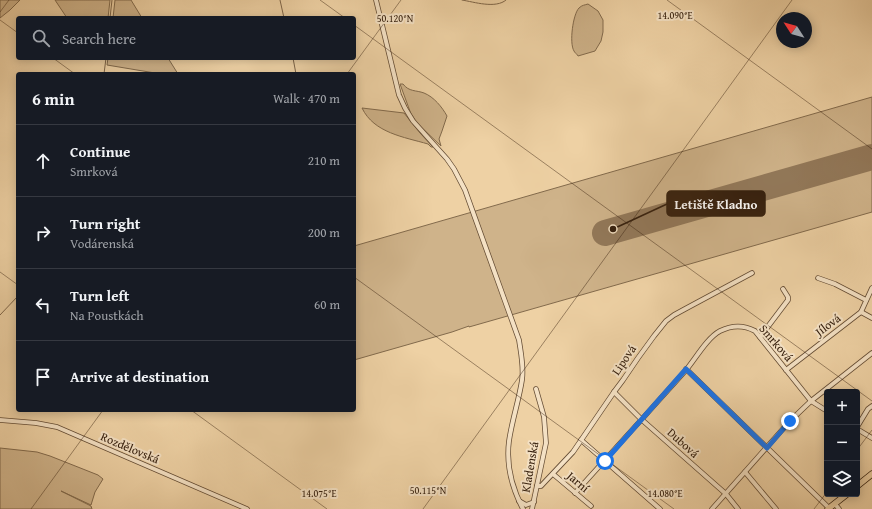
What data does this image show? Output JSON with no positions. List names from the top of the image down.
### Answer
{
  "streets": {
    "street": [
      "Jílová",
      "Smrková",
      "Lipová",
      "Dubová",
      "Rozdělovská",
      "Kladenská",
      "Jarní"
    ]
  },
  "crossings": [
    ["Jílová", "Smrková"],
    ["Smrková", "Dubová"],
    ["Smrková", "Jarní"],
    ["Lipová", "Dubová"],
    ["Lipová", "Kladenská"],
    ["Lipová", "Jarní"]
  ],
  "places": ["Letiště Kladno"],
  "north": "top left",
  "page": {
    "search": "Search here",
    "heading": ["6 min", "Walk · 470 m"],
    "list": [
      ["Continue", "Smrková", "210 m"],
      ["Turn right", "Vodárenská", "200 m"],
      ["Turn left", "Na Poustkách", "60 m"],
      "Arrive at destination"
    ],
    "map_buttons": ["+", "−"]
  },
  "coordinates": [
    "14.090°E",
    "50.120°N",
    "50.115°N",
    "14.075°E",
    "14.080°E"
  ]
}
